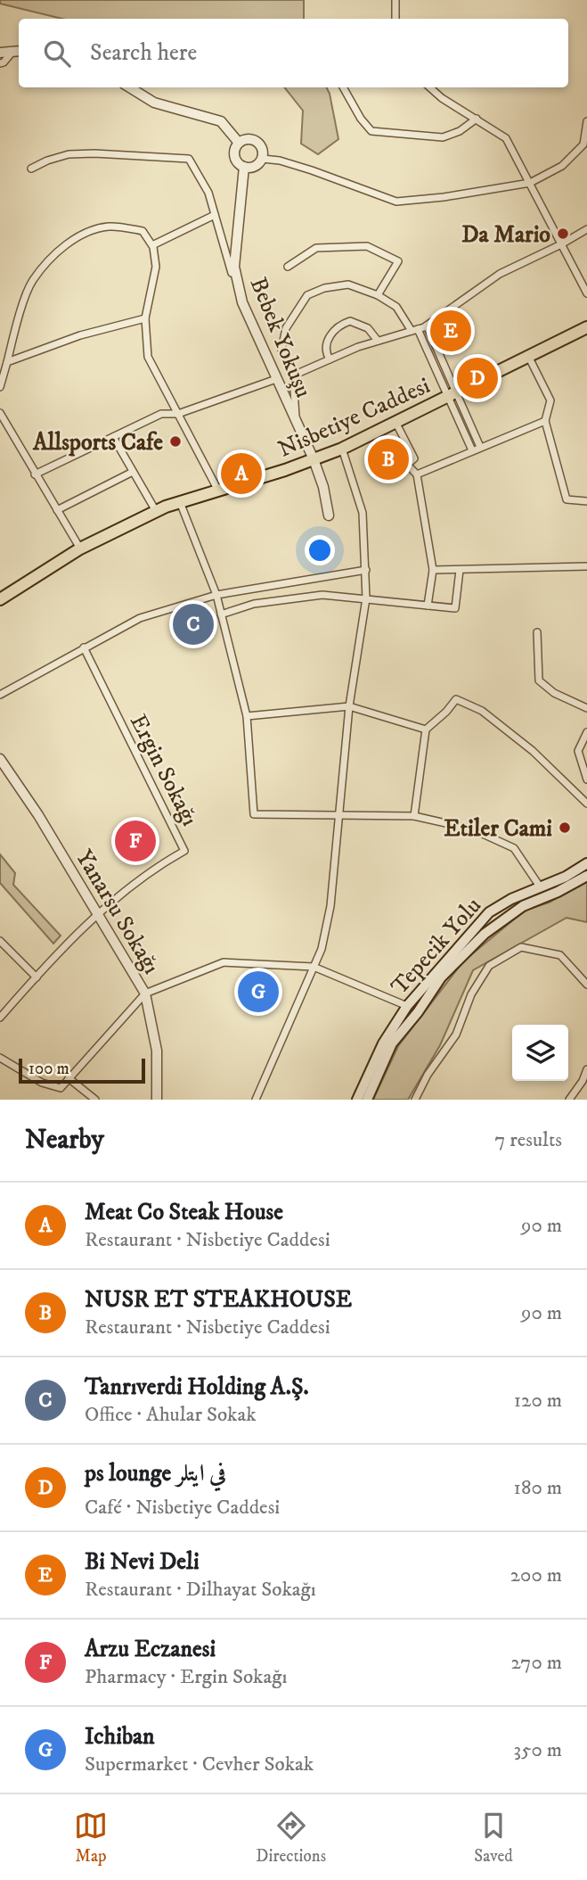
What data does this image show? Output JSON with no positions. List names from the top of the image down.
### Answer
{
  "streets": {
    "main road": ["Nisbetiye Caddesi", "Tepecik Yolu"],
    "street": ["Bebek Yokuşu", "Ergin Sokağı", "Yanarsu Sokağı"]
  },
  "crossings": [
    ["Bebek Yokuşu", "Nisbetiye Caddesi"],
    ["Ergin Sokağı", "Yanarsu Sokağı"]
  ],
  "places": ["Da Mario", "Allsports Cafe", "Etiler Cami"],
  "scale_bar": "100 m",
  "page": {
    "search": "Search here",
    "pins": [
      "E",
      "D",
      "B",
      "A",
      "C",
      "F",
      "G"
    ],
    "scale": "100 m",
    "heading": ["Nearby", "7 results"],
    "list": [
      {
        "mark": "A",
        "name": "Meat Co Steak House",
        "note": "Restaurant · Nisbetiye Caddesi",
        "value": "90 m"
      },
      {
        "mark": "B",
        "name": "NUSR ET STEAKHOUSE",
        "note": "Restaurant · Nisbetiye Caddesi",
        "value": "90 m"
      },
      {
        "mark": "C",
        "name": "Tanrıverdi Holding A.Ş.",
        "note": "Office · Ahular Sokak",
        "value": "120 m"
      },
      {
        "mark": "D",
        "name": "ps lounge في ايتلر",
        "note": "Café · Nisbetiye Caddesi",
        "value": "180 m"
      },
      {
        "mark": "E",
        "name": "Bi Nevi Deli",
        "note": "Restaurant · Dilhayat Sokağı",
        "value": "200 m"
      },
      {
        "mark": "F",
        "name": "Arzu Eczanesi",
        "note": "Pharmacy · Ergin Sokağı",
        "value": "270 m"
      },
      {
        "mark": "G",
        "name": "Ichiban",
        "note": "Supermarket · Cevher Sokak",
        "value": "350 m"
      }
    ],
    "nav": ["Map", "Directions", "Saved"]
  }
}
